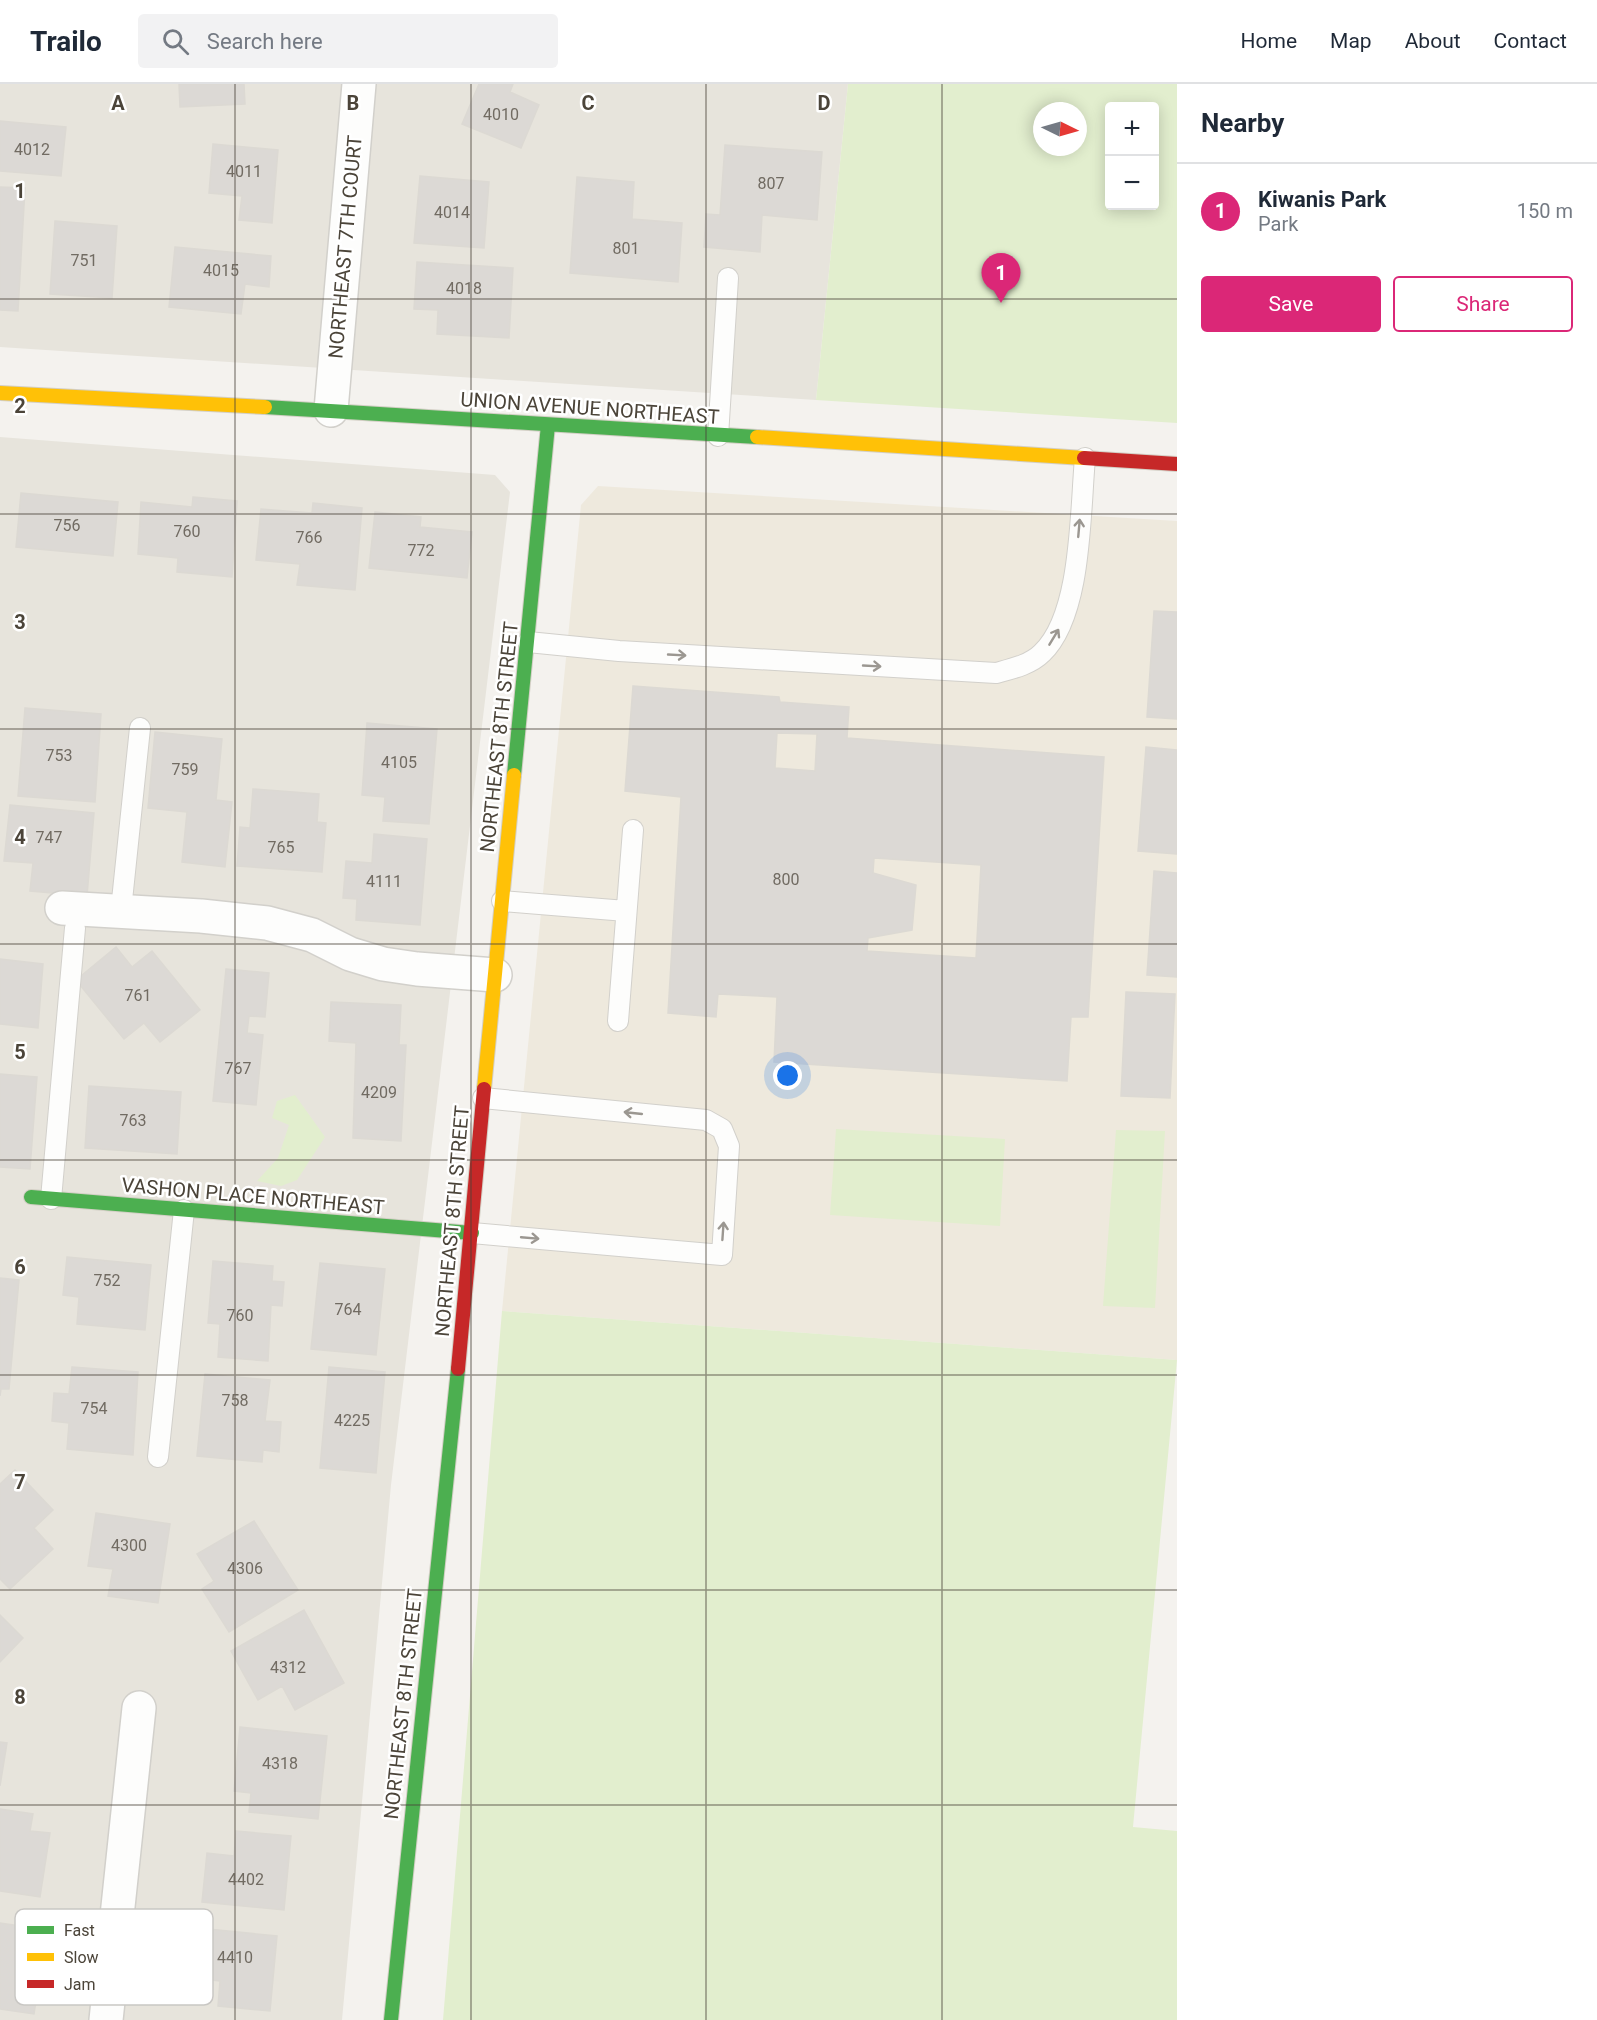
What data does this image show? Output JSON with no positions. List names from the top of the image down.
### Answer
{
  "streets": {
    "street": [
      "NORTHEAST 7TH COURT",
      "UNION AVENUE NORTHEAST",
      "NORTHEAST 8TH STREET",
      "VASHON PLACE NORTHEAST"
    ]
  },
  "crossings": [
    ["NORTHEAST 7TH COURT", "UNION AVENUE NORTHEAST"],
    ["UNION AVENUE NORTHEAST", "NORTHEAST 8TH STREET"],
    ["NORTHEAST 8TH STREET", "VASHON PLACE NORTHEAST"]
  ],
  "house_numbers": [
    "4010",
    "4012",
    "4011",
    "807",
    "4014",
    "801",
    "751",
    "4015",
    "4018",
    "756",
    "760",
    "766",
    "772",
    "753",
    "4105",
    "759",
    "747",
    "765",
    "800",
    "4111",
    "761",
    "767",
    "4209",
    "763",
    "752",
    "764",
    "760",
    "758",
    "754",
    "4225",
    "4300",
    "4306",
    "4312",
    "4318",
    "4402",
    "4410"
  ],
  "legend": ["Fast", "Slow", "Jam"],
  "north": "right",
  "page": {
    "header": "Trailo",
    "search": "Search here",
    "nav": [
      "Home",
      "Map",
      "About",
      "Contact"
    ],
    "heading": "Nearby",
    "map_buttons": ["+", "−"],
    "list": [
      {
        "mark": "1",
        "name": "Kiwanis Park",
        "note": "Park",
        "value": "150 m"
      }
    ],
    "pins": "1",
    "buttons": ["Save", "Share"]
  },
  "grid": {
    "columns": [
      "A",
      "B",
      "C",
      "D"
    ],
    "rows": [
      "1",
      "2",
      "3",
      "4",
      "5",
      "6",
      "7",
      "8"
    ]
  }
}
